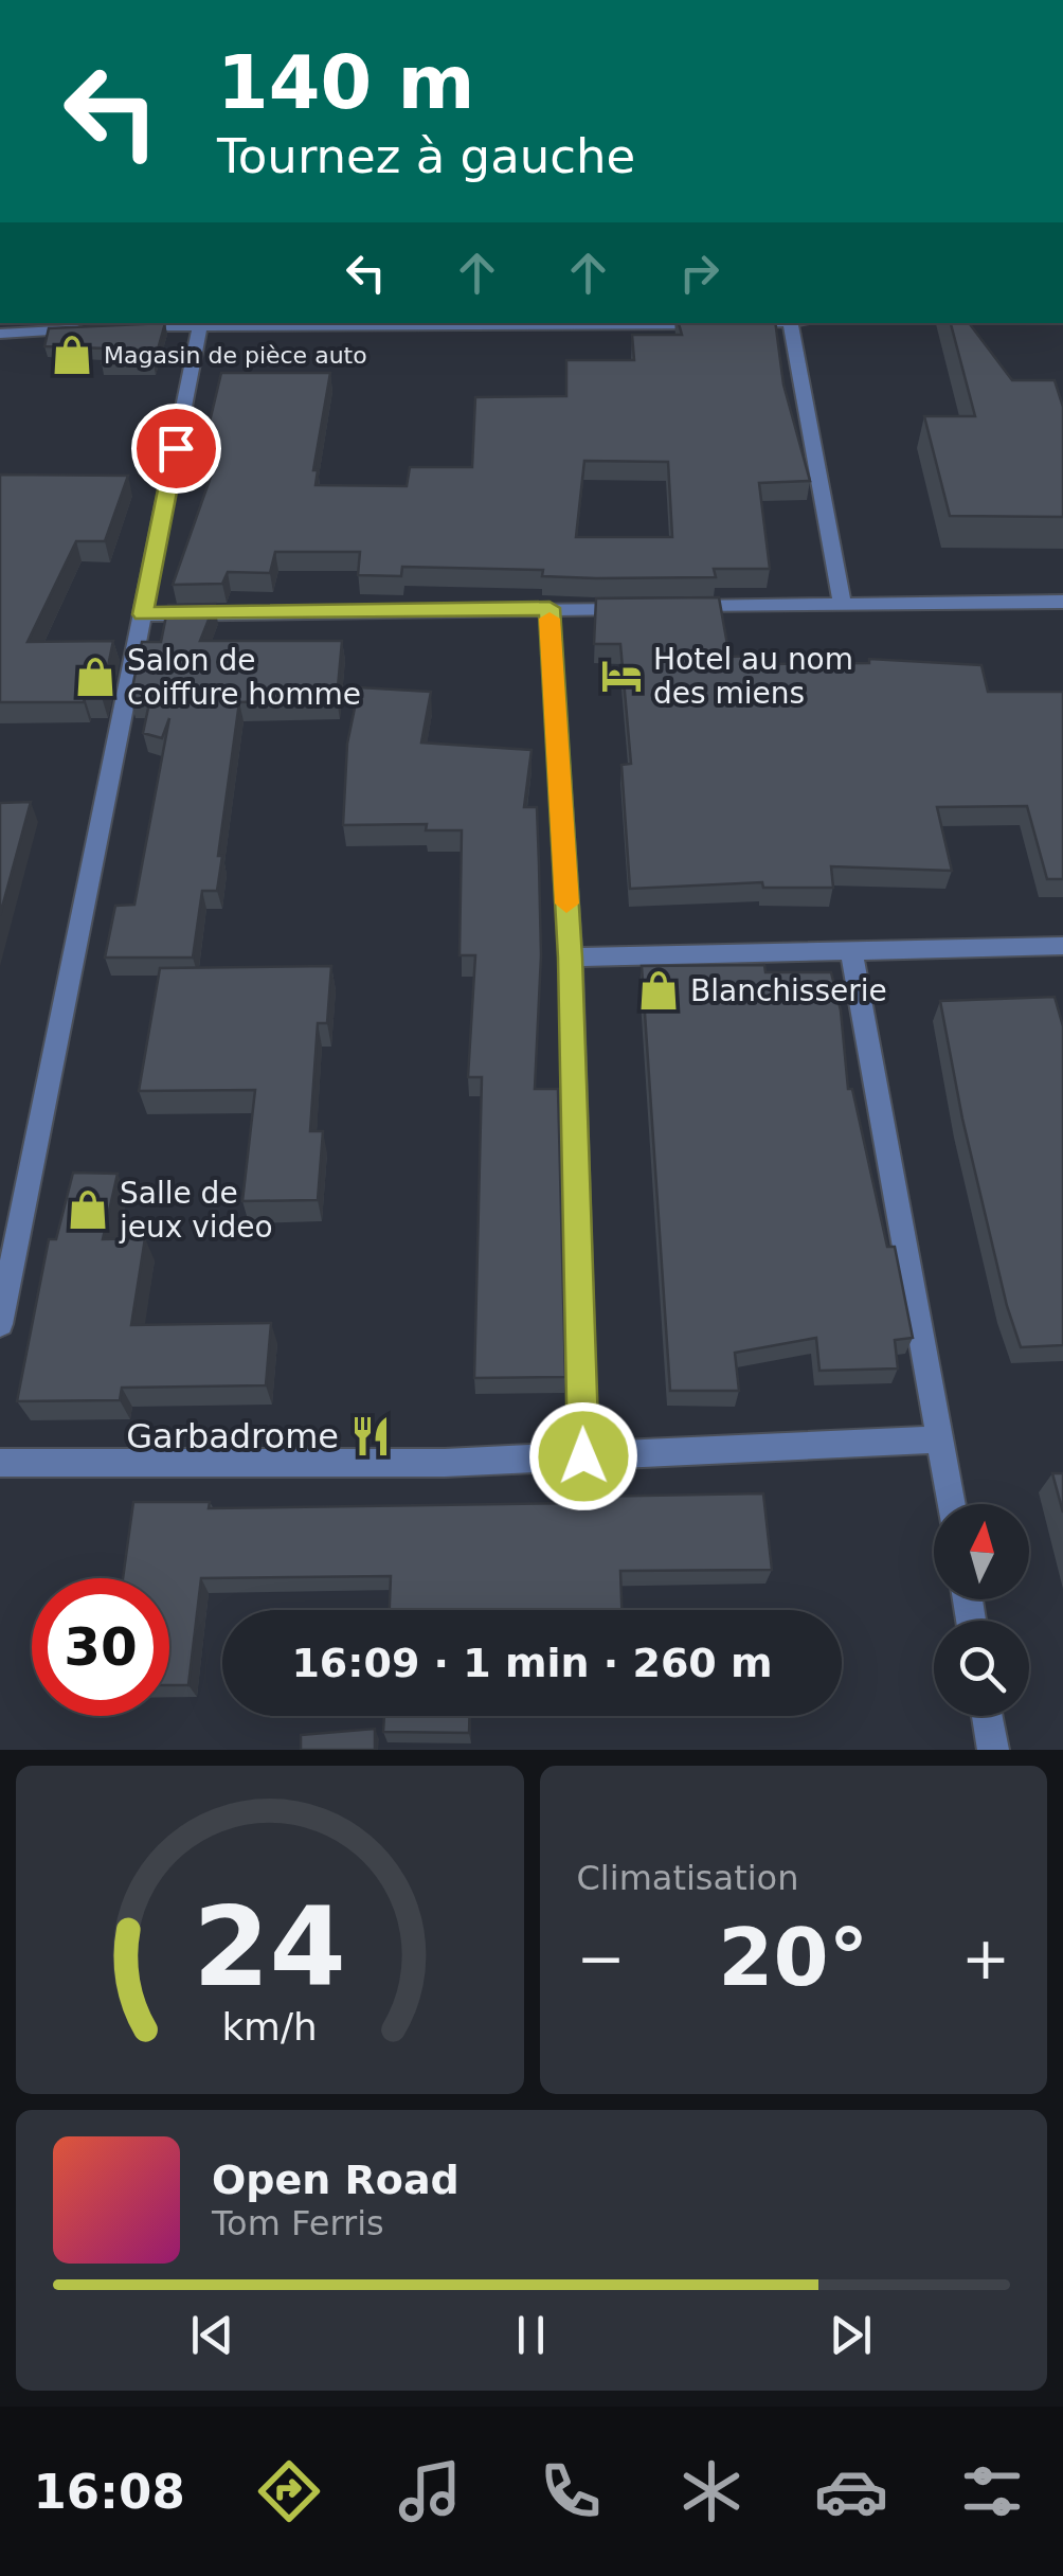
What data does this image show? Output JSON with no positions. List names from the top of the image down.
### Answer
{
  "places": {
    "shop": [
      "Magasin de pièce auto",
      "Salon de coiffure homme",
      "Blanchisserie",
      "Salle de jeux video"
    ],
    "hotel": ["Hotel au nom des miens"],
    "restaurant": ["Garbadrome"]
  },
  "north": "top",
  "page": {
    "turn": ["140 m", "Tournez à gauche"],
    "limit": "30",
    "trip": "16:09 · 1 min · 260 m",
    "tile": "Climatisation",
    "heat": ["−", "20°", "+"],
    "song": ["Open Road", "Tom Ferris"],
    "tabs": "16:08",
    "gauge": ["24", "km/h"]
  }
}
